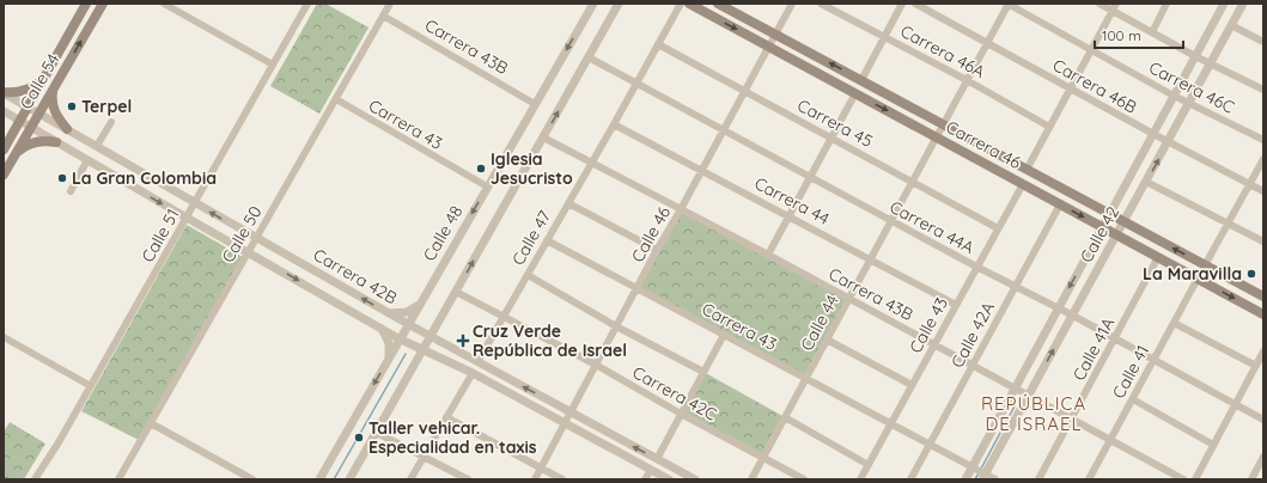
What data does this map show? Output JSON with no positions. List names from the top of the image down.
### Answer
{
  "streets": {
    "main road": ["Calle 54", "Carrera 46"],
    "street": [
      "Carrera 43B",
      "Carrera 46A",
      "Carrera 46B",
      "Carrera 46C",
      "Carrera 45",
      "Carrera 43",
      "Carrera 44",
      "Carrera 44A",
      "Calle 48",
      "Calle 50",
      "Calle 46",
      "Calle 42",
      "Calle 51",
      "Calle 47",
      "Carrera 42B",
      "Calle 44",
      "Calle 43",
      "Calle 42A",
      "Calle 41A",
      "Calle 41",
      "Carrera 42C"
    ]
  },
  "crossings": [
    ["Carrera 43B", "Calle 48"],
    ["Carrera 43B", "Calle 50"],
    ["Carrera 43B", "Calle 46"],
    ["Carrera 43B", "Calle 42"],
    ["Carrera 43B", "Calle 47"],
    ["Carrera 43B", "Calle 44"],
    ["Carrera 43B", "Calle 43"],
    ["Carrera 43B", "Calle 42A"],
    ["Carrera 43B", "Calle 41A"],
    ["Carrera 43B", "Calle 41"],
    ["Carrera 46A", "Calle 44"],
    ["Calle 54", "Carrera 42B"],
    ["Carrera 46B", "Calle 42"],
    ["Carrera 46B", "Calle 44"],
    ["Carrera 46C", "Calle 42"],
    ["Carrera 46C", "Calle 44"],
    ["Carrera 45", "Calle 46"],
    ["Carrera 45", "Calle 47"],
    ["Carrera 45", "Calle 44"],
    ["Carrera 45", "Calle 43"],
    ["Carrera 43", "Calle 48"],
    ["Carrera 43", "Calle 50"],
    ["Carrera 43", "Calle 46"],
    ["Carrera 43", "Calle 42"],
    ["Carrera 43", "Calle 47"],
    ["Carrera 43", "Calle 44"],
    ["Carrera 43", "Calle 43"],
    ["Carrera 43", "Calle 42A"],
    ["Carrera 46", "Calle 46"],
    ["Carrera 46", "Calle 42"],
    ["Carrera 46", "Calle 44"],
    ["Carrera 46", "Calle 43"],
    ["Carrera 46", "Calle 42A"],
    ["Carrera 46", "Calle 41A"],
    ["Carrera 46", "Calle 41"],
    ["Carrera 44", "Calle 46"],
    ["Carrera 44", "Calle 47"],
    ["Carrera 44", "Calle 44"],
    ["Carrera 44", "Calle 43"],
    ["Carrera 44A", "Calle 46"],
    ["Carrera 44A", "Calle 42"],
    ["Carrera 44A", "Calle 47"],
    ["Carrera 44A", "Calle 44"],
    ["Carrera 44A", "Calle 43"],
    ["Carrera 44A", "Calle 42A"],
    ["Carrera 44A", "Calle 41A"],
    ["Carrera 44A", "Calle 41"],
    ["Calle 48", "Carrera 42B"],
    ["Calle 50", "Carrera 42B"],
    ["Calle 46", "Carrera 42B"],
    ["Calle 46", "Carrera 42C"],
    ["Calle 51", "Carrera 42B"],
    ["Calle 47", "Carrera 42B"],
    ["Calle 47", "Carrera 42C"],
    ["Calle 44", "Carrera 42C"]
  ],
  "districts": ["REPÚBLICA DE ISRAEL"],
  "places": {
    "other": [
      "Terpel",
      "Iglesia Jesucristo",
      "La Gran Colombia",
      "La Maravilla",
      "Taller vehicar. Especialidad en taxis"
    ],
    "health": ["Cruz Verde República de Israel"]
  },
  "scale_bar": "100 m"
}
